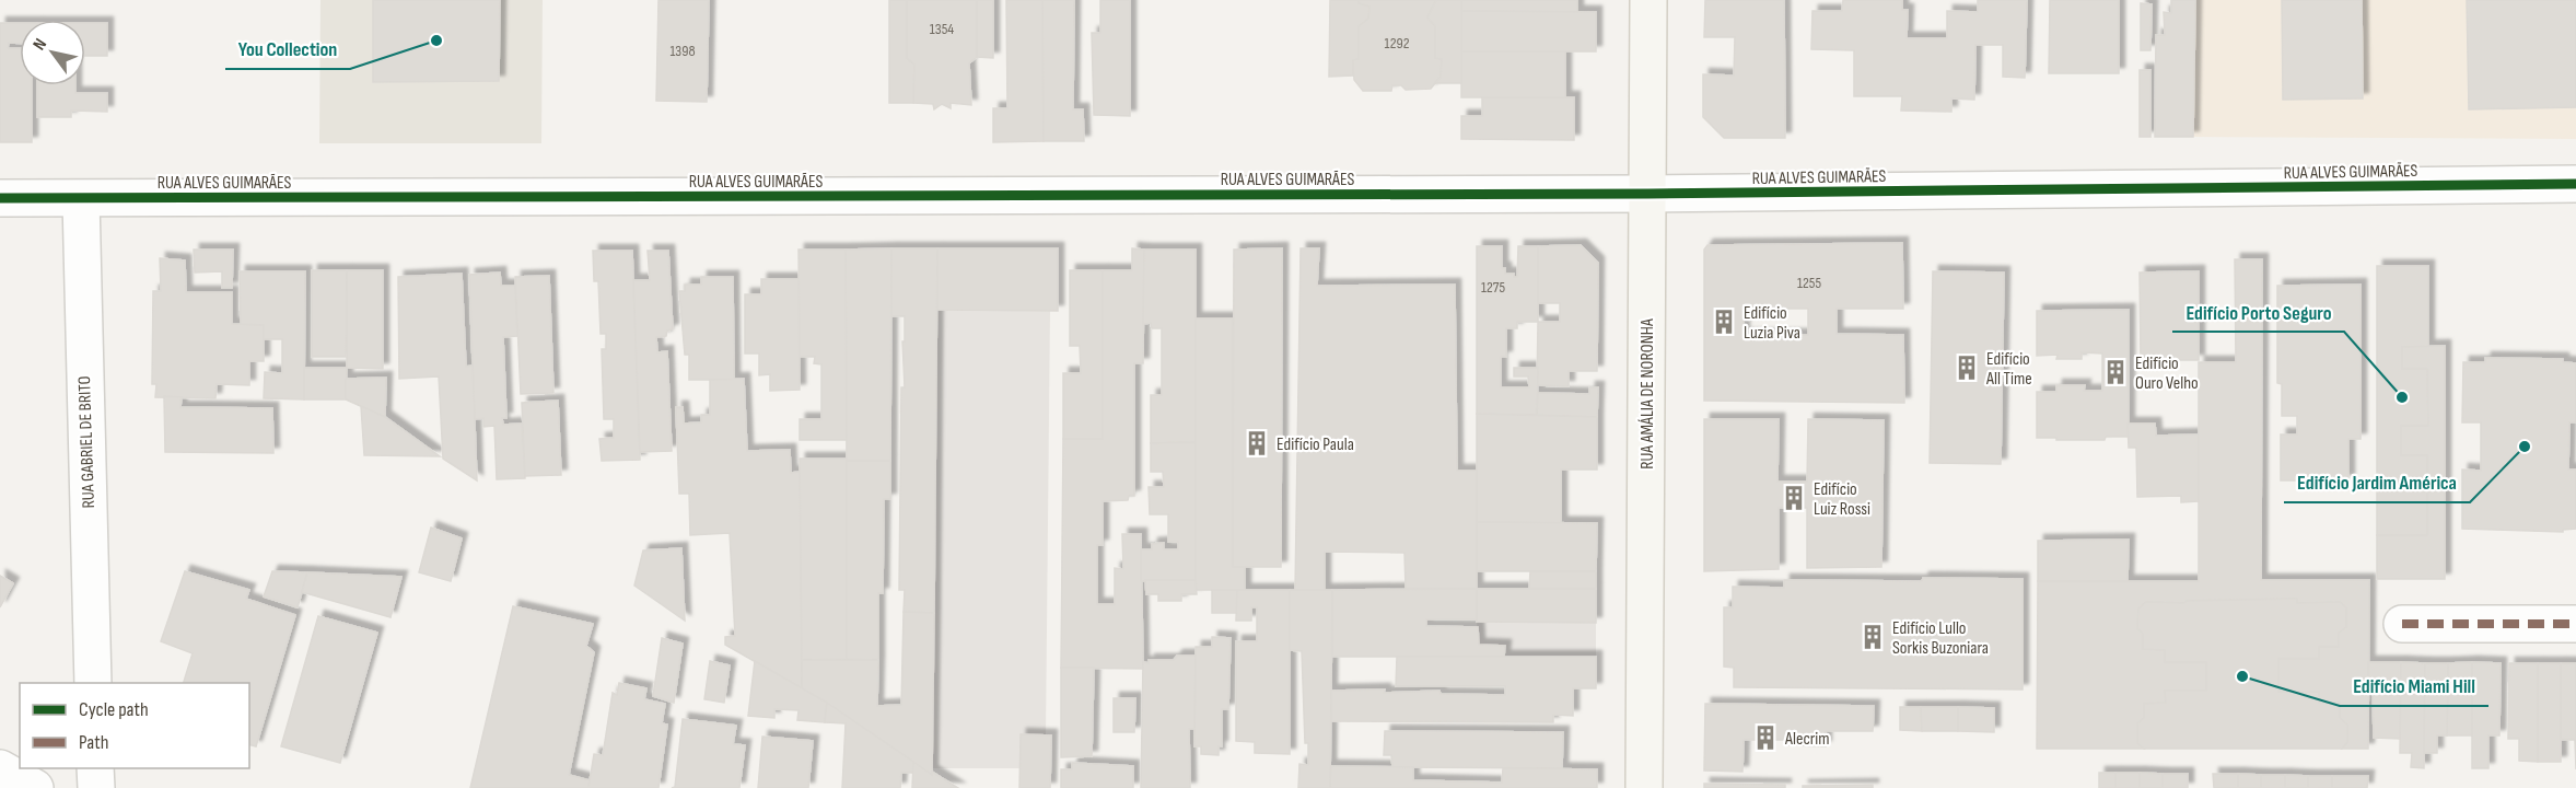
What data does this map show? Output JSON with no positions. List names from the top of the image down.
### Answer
{
  "streets": {
    "street": ["RUA ALVES GUIMARÃES", "RUA AMÁLIA DE NORONHA", "RUA GABRIEL DE BRITO"]
  },
  "crossings": [
    ["RUA ALVES GUIMARÃES", "RUA AMÁLIA DE NORONHA"],
    ["RUA ALVES GUIMARÃES", "RUA GABRIEL DE BRITO"]
  ],
  "places": {
    "other": [
      "You Collection",
      "Edifício Porto Seguro",
      "Edifício Jardim América",
      "Edifício Miami Hill"
    ],
    "building": [
      "Edifício Luzia Piva",
      "Edifício All Time",
      "Edifício Ouro Velho",
      "Edifício Paula",
      "Edifício Luiz Rossi",
      "Edifício Lullo Sorkis Buzoniara",
      "Alecrim"
    ]
  },
  "house_numbers": [
    "1354",
    "1292",
    "1398",
    "1255",
    "1275"
  ],
  "legend": ["Cycle path", "Path"],
  "north": "top left"
}
